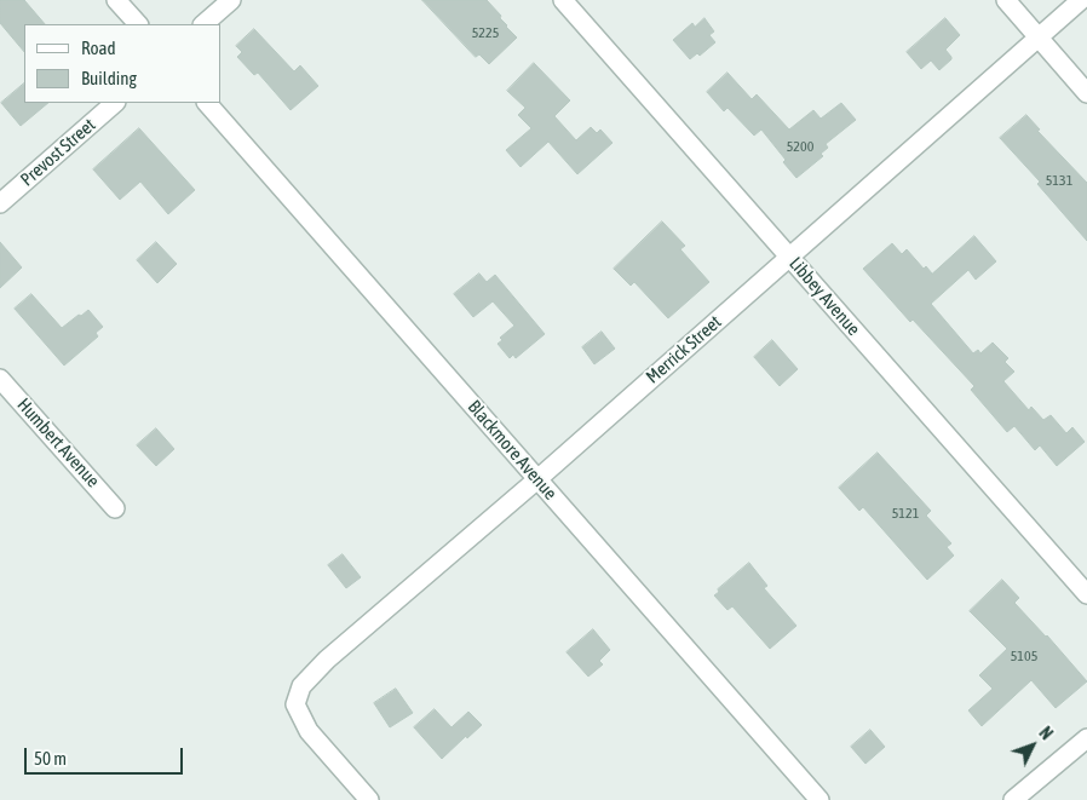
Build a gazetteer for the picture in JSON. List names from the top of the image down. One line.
{"streets":{"street":["Prevost Street","Libbey Avenue","Merrick Street","Humbert Avenue","Blackmore Avenue"]},"crossings":[["Libbey Avenue","Merrick Street"],["Merrick Street","Blackmore Avenue"]],"house_numbers":["5225","5200","5131","5121","5105"],"legend":["Road","Building"],"scale_bar":"50 m","north":"top right"}
